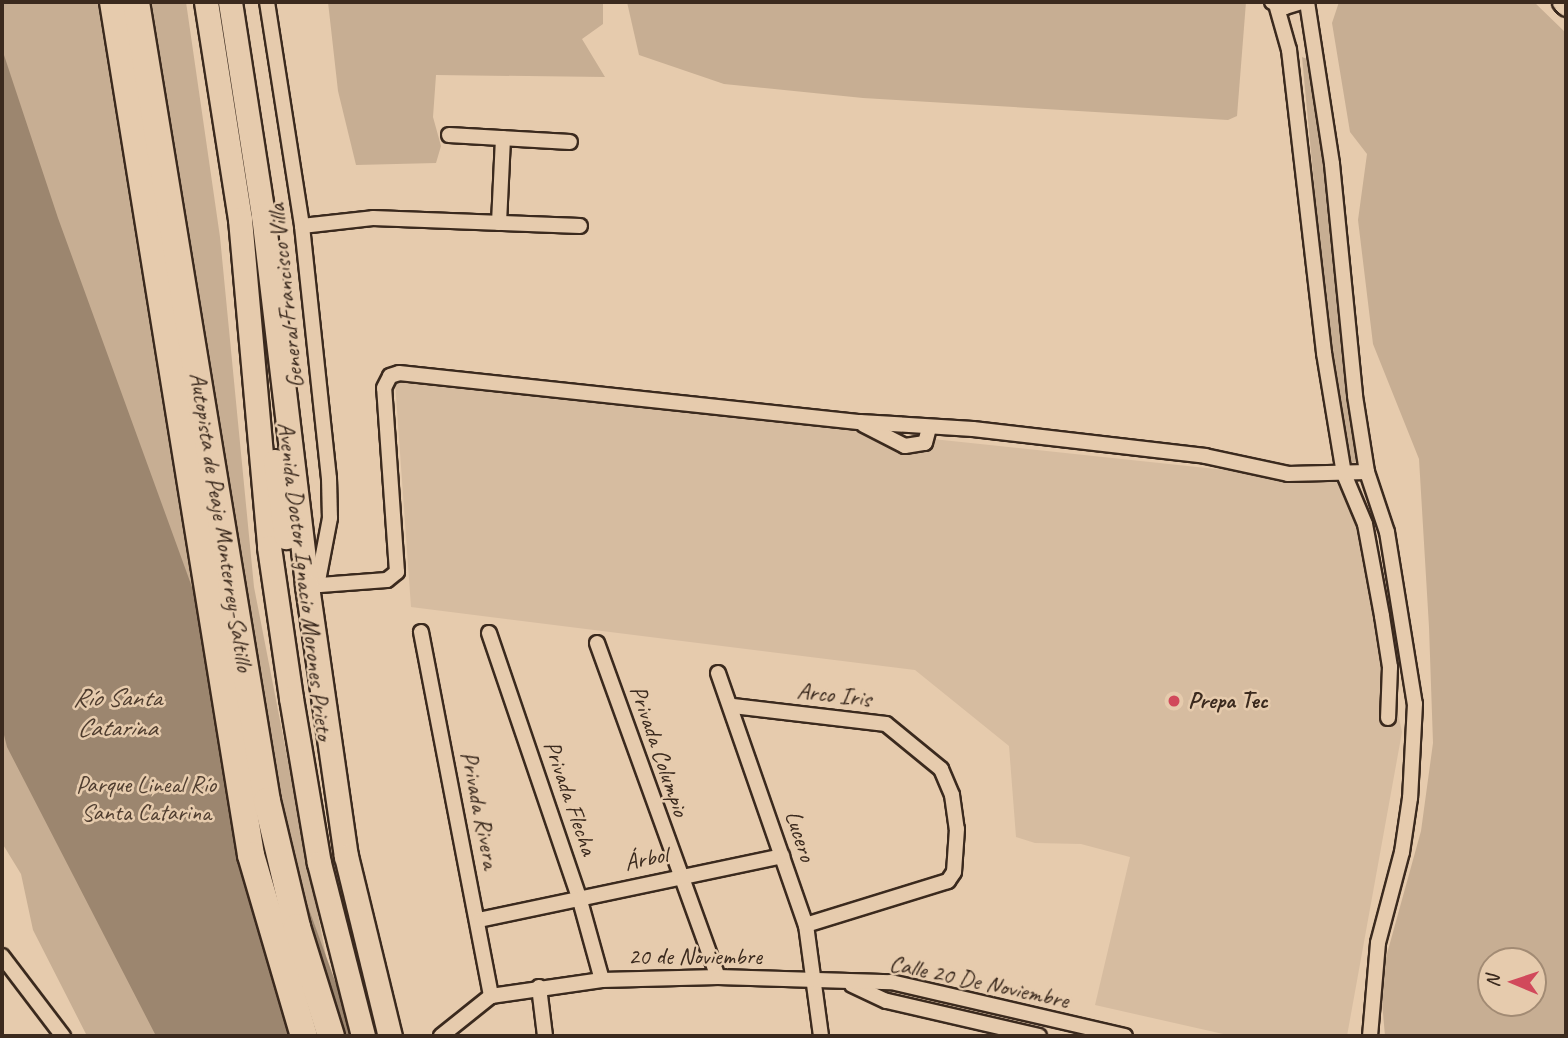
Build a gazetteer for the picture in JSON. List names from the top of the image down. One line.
{"streets":{"highway":["Autopista de Peaje Monterrey-Saltillo"],"main road":["Avenida Doctor Ignacio Morones Prieto"],"street":["General Francisco Villa","Arco Iris","Privada Columpio","Privada Flecha","Privada Rivera","Lucero","Árbol","20 de Noviembre","Calle 20 De Noviembre"]},"crossings":[["General Francisco Villa","Avenida Doctor Ignacio Morones Prieto"],["Arco Iris","Lucero"],["Privada Columpio","Árbol"],["Privada Columpio","20 de Noviembre"],["Privada Flecha","Árbol"],["Privada Flecha","20 de Noviembre"],["Privada Rivera","Árbol"],["Privada Rivera","20 de Noviembre"],["Lucero","Árbol"],["Lucero","20 de Noviembre"],["20 de Noviembre","Calle 20 De Noviembre"]],"water":["Río Santa Catarina"],"parks":["Parque Lineal Río Santa Catarina"],"places":["Prepa Tec"],"north":"left"}
